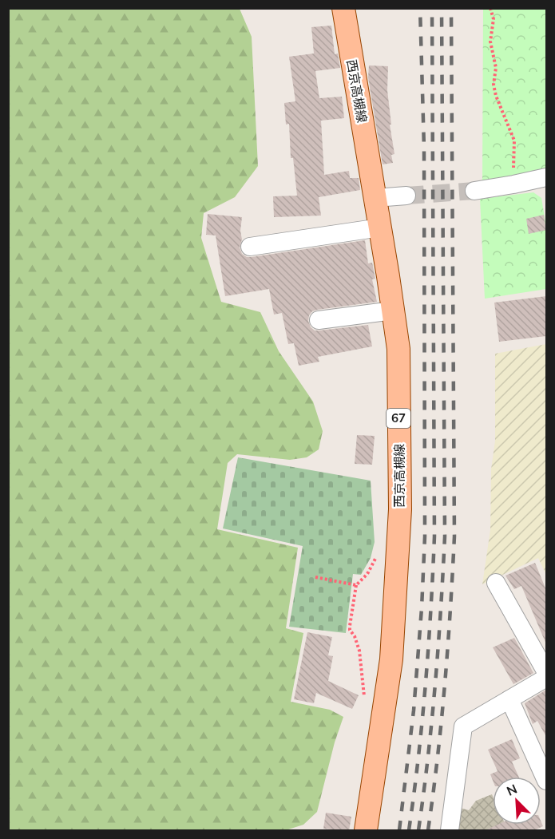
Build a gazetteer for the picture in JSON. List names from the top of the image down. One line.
{"streets":{"main road":["西京高槻線","67"]},"north":"top left"}
